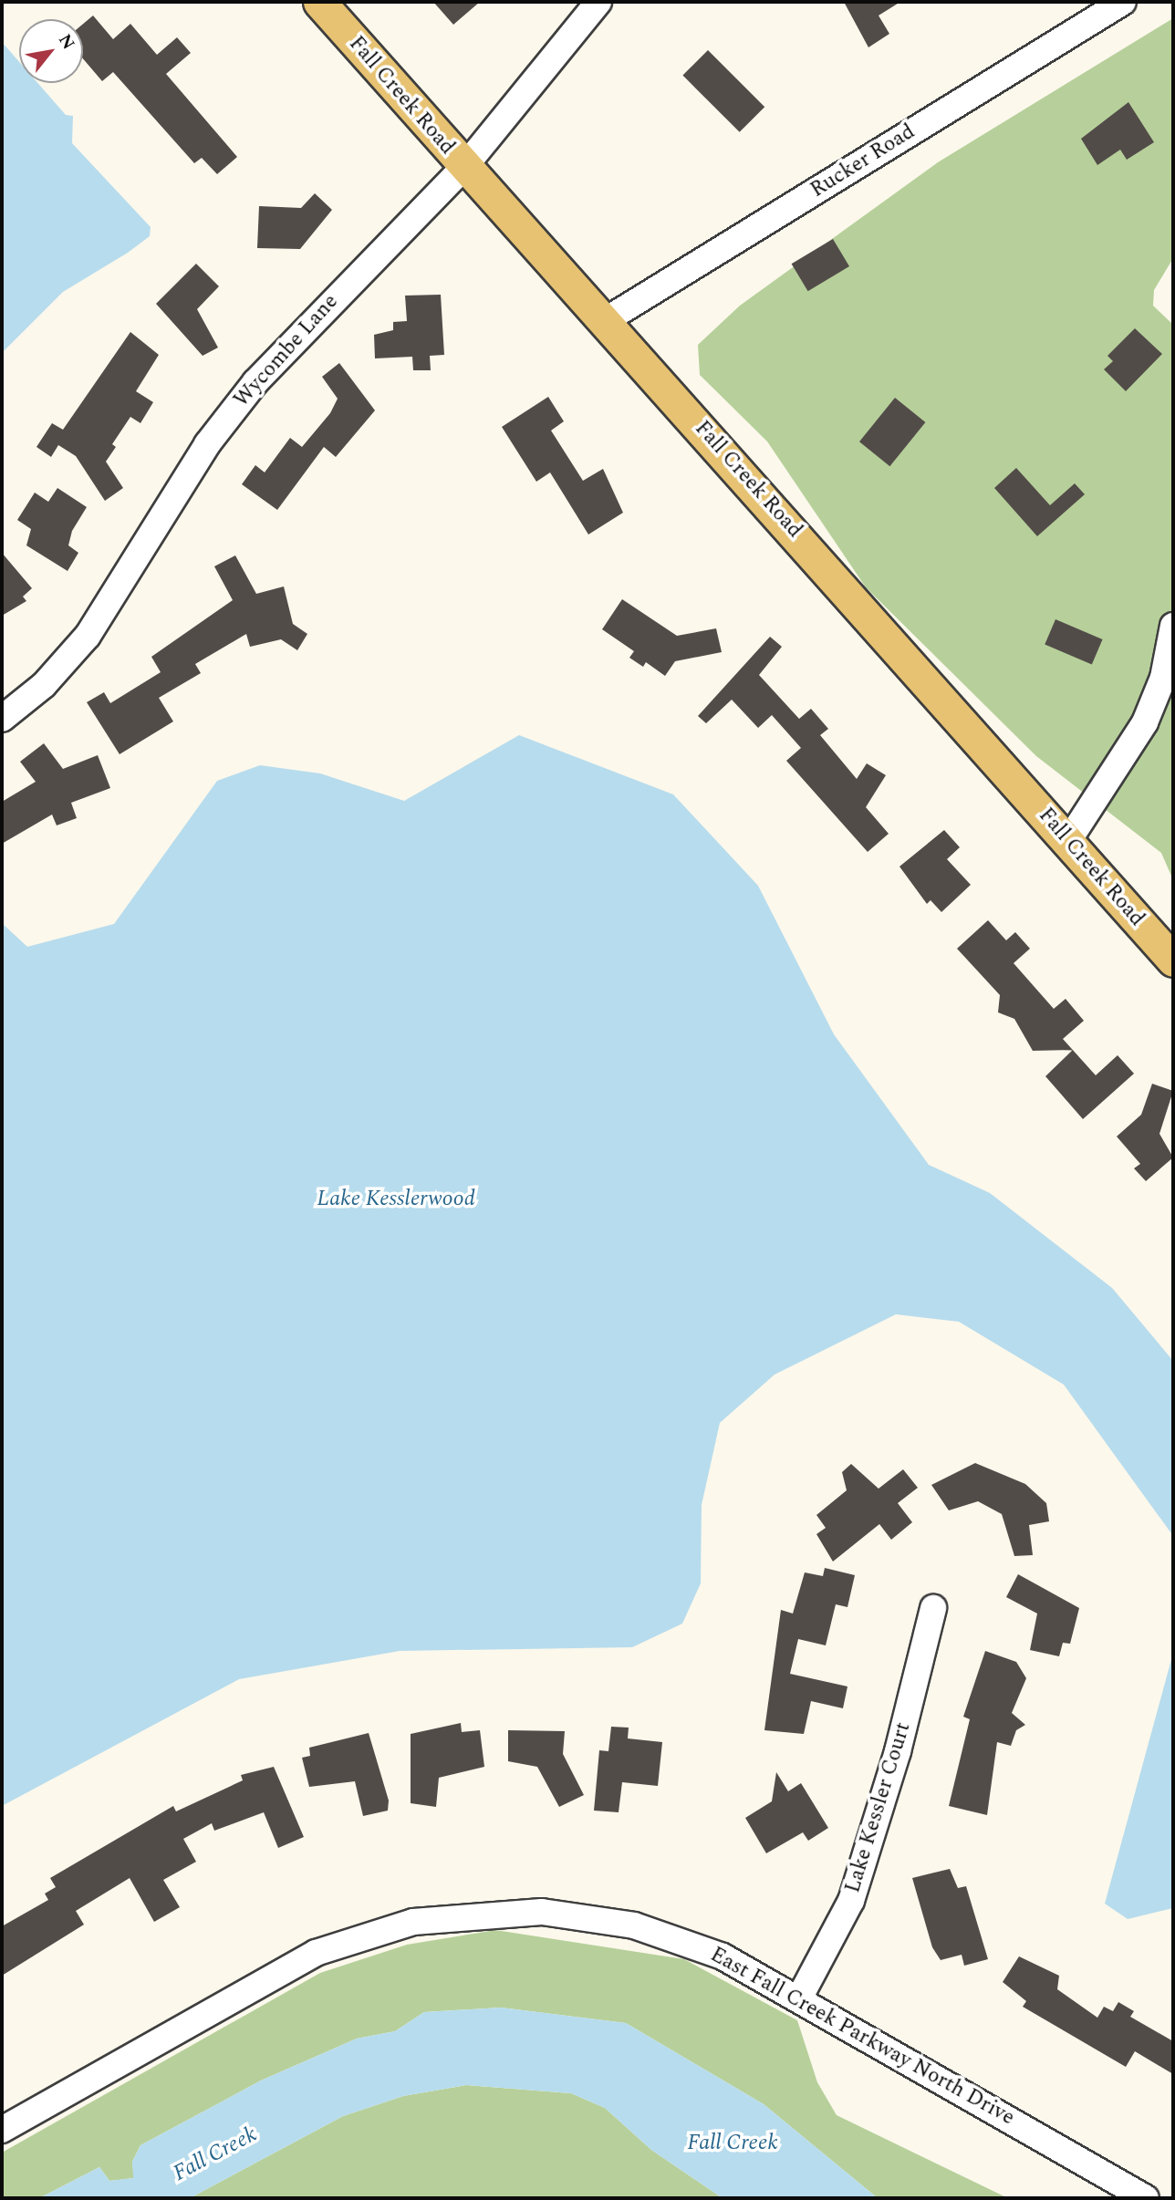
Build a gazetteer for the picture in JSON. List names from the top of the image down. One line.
{"streets":{"main road":["Fall Creek Road"],"street":["Rucker Road","Wycombe Lane","Lake Kessler Court","East Fall Creek Parkway North Drive"]},"crossings":[["Fall Creek Road","Rucker Road"],["Fall Creek Road","Wycombe Lane"],["Lake Kessler Court","East Fall Creek Parkway North Drive"]],"water":["Lake Kesslerwood","Fall Creek"],"north":"top right"}
